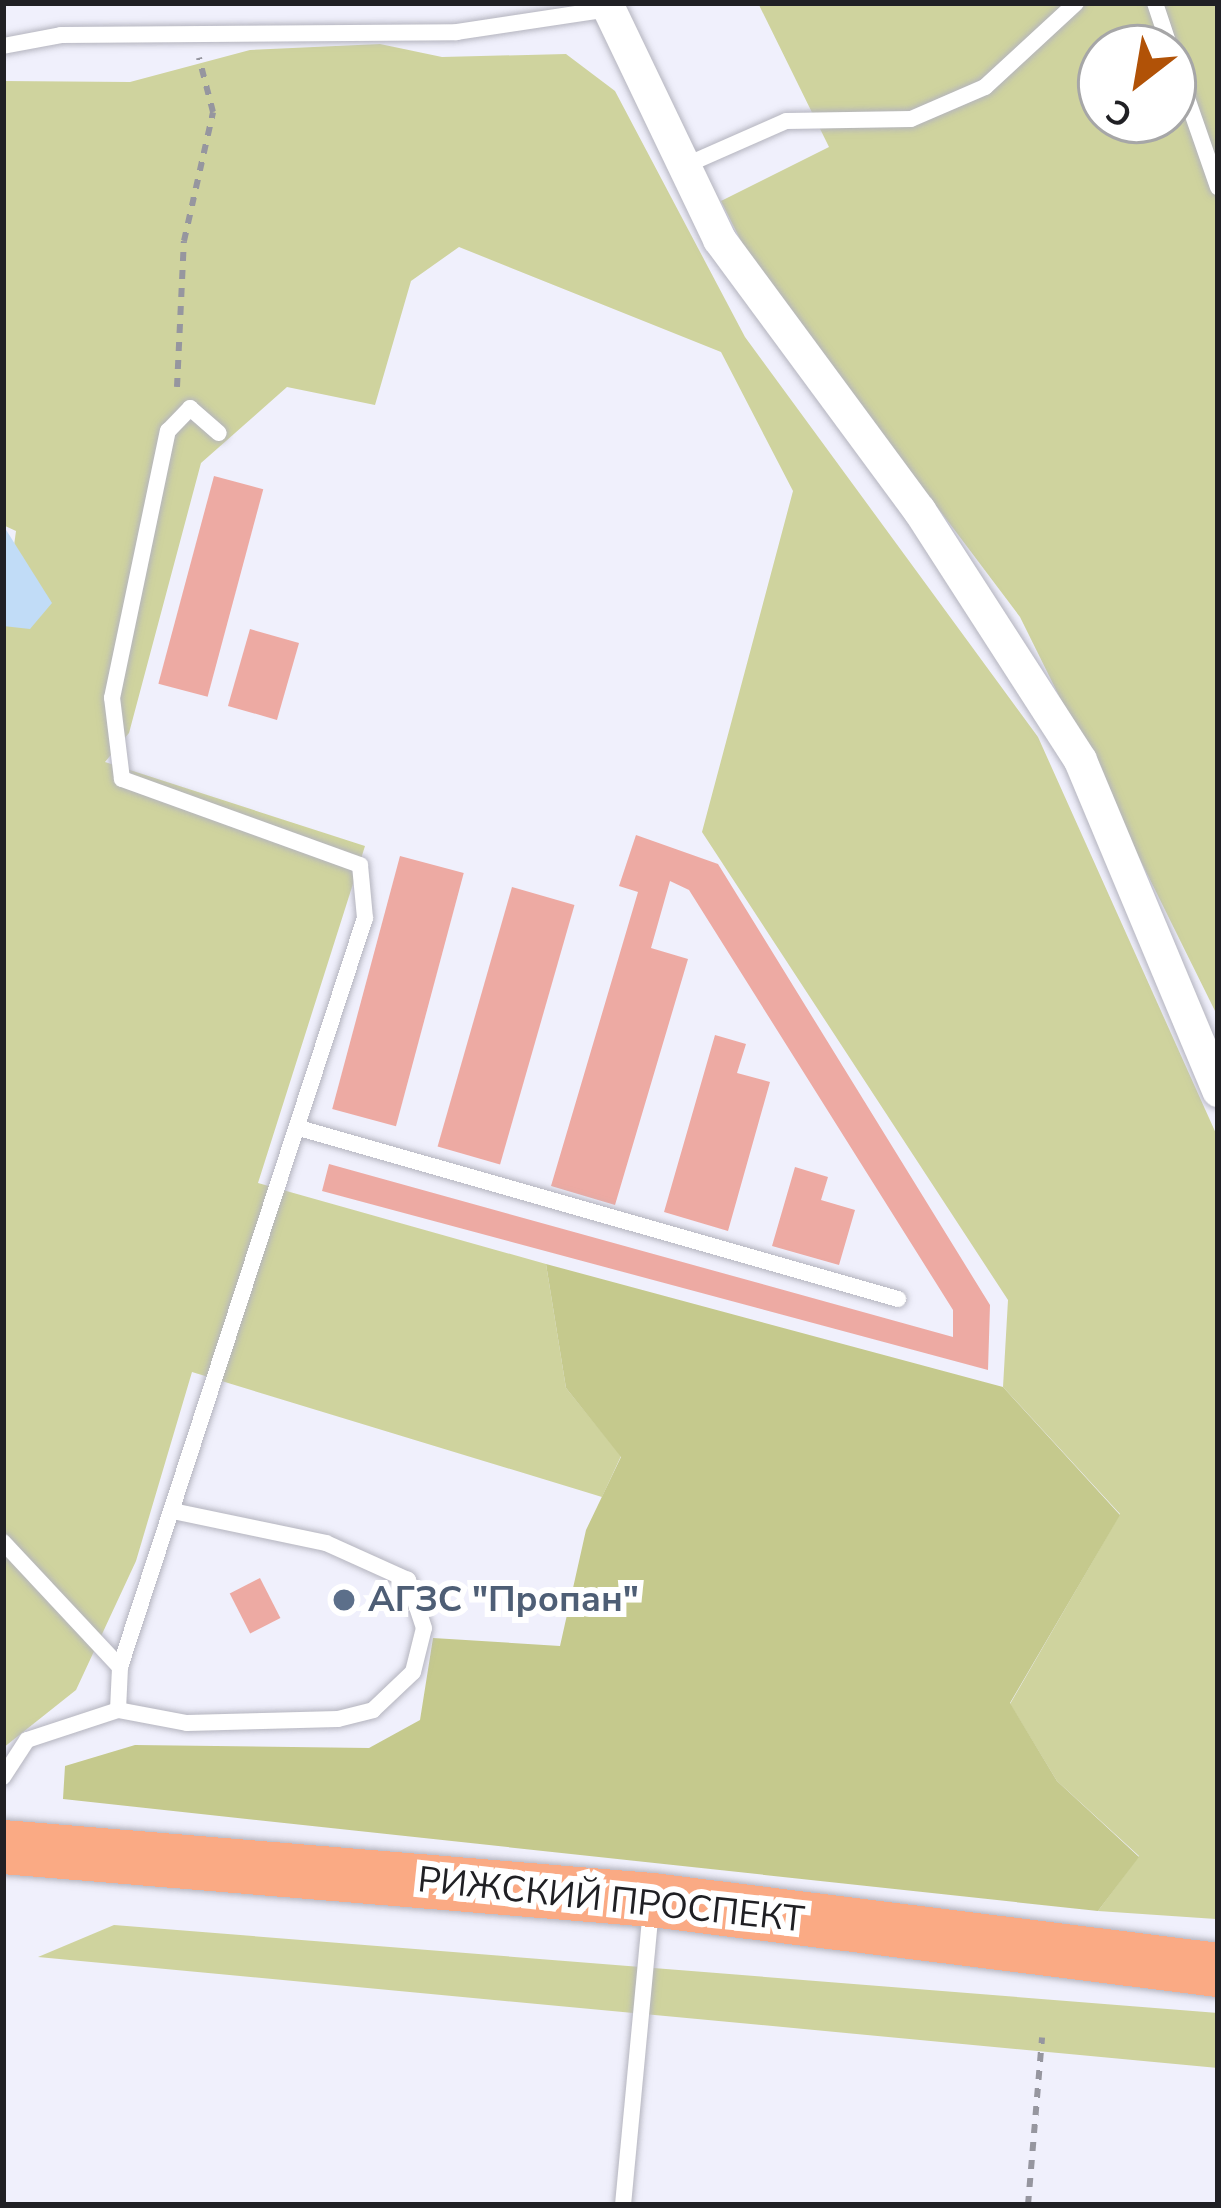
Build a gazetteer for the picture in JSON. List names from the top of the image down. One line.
{"streets":{"highway":["РИЖСКИЙ ПРОСПЕКТ"]},"places":["АГЗС \"Пропан\""],"north":"bottom left"}
